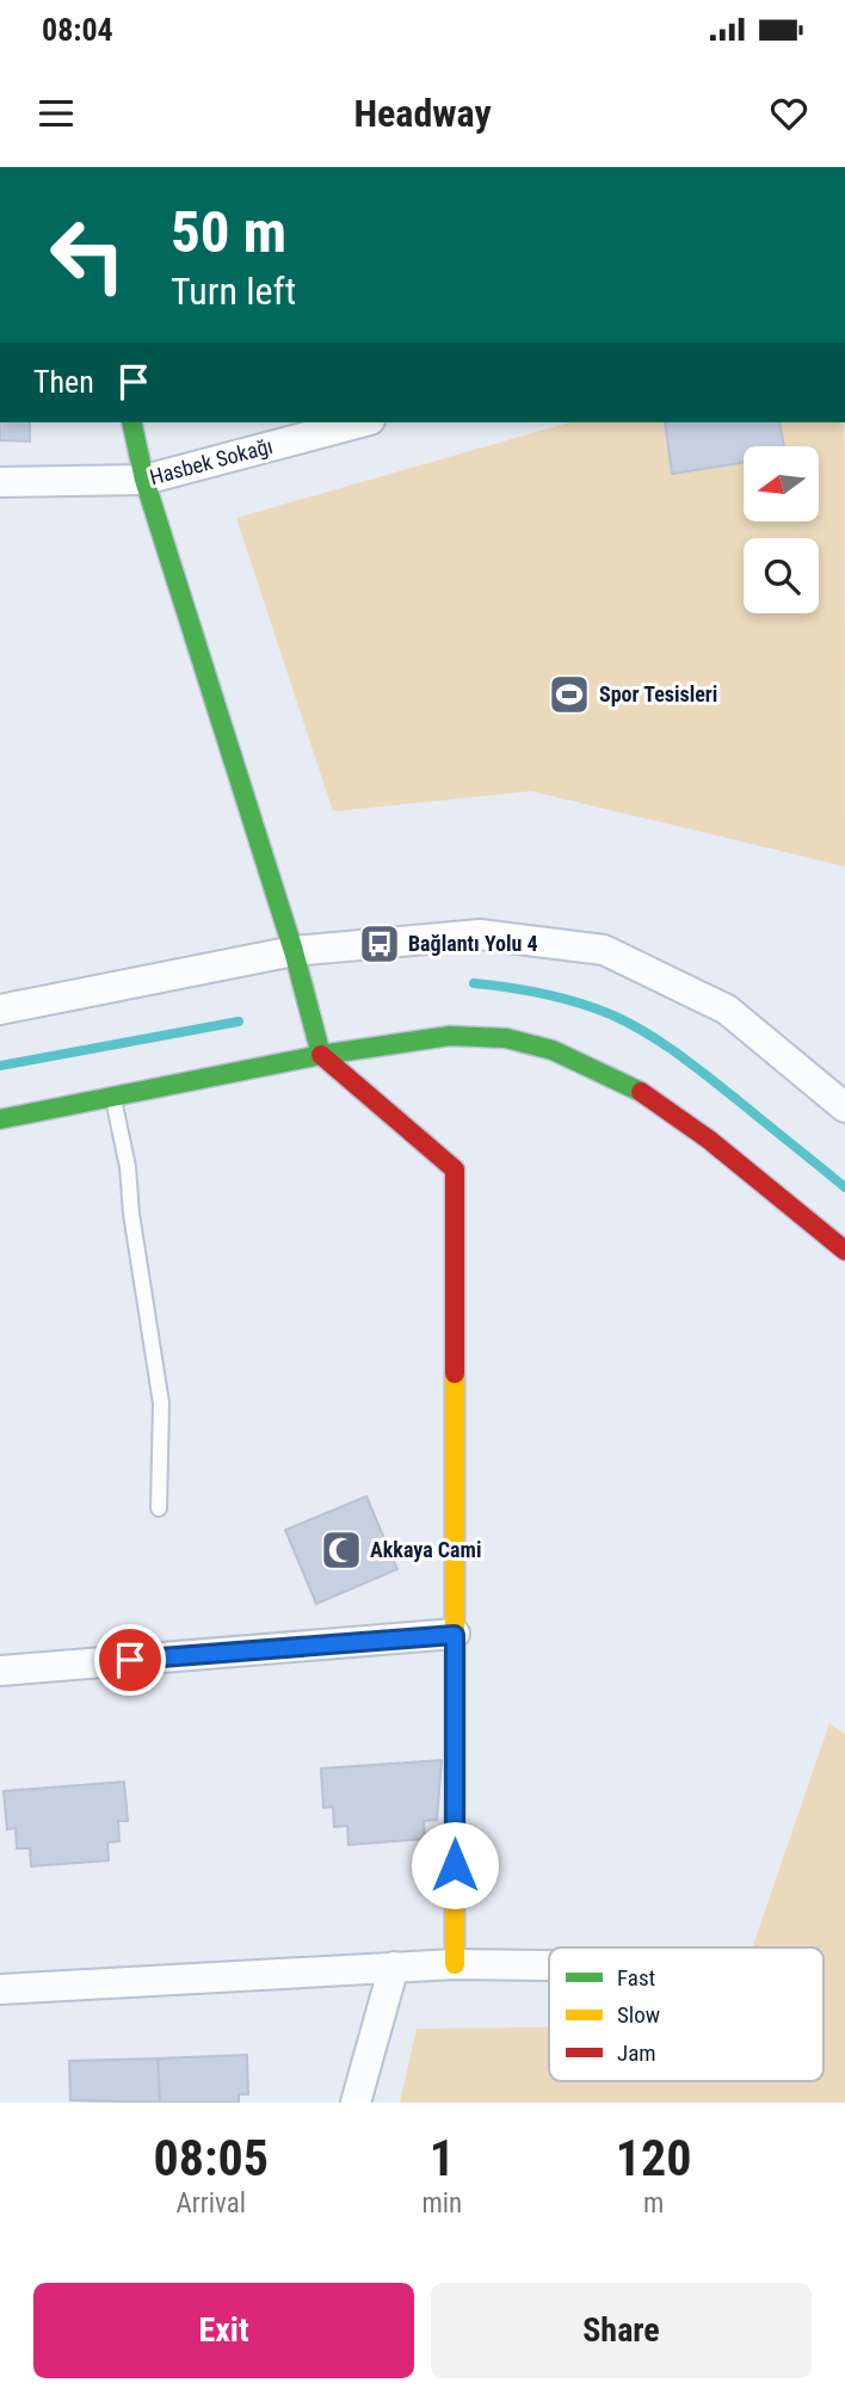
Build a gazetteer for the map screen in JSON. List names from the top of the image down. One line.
{"streets":{"street":["Hasbek Sokağı"]},"places":{"sports":["Spor Tesisleri"],"bus stop":["Bağlantı Yolu 4"],"mosque":["Akkaya Cami"]},"legend":["Fast","Slow","Jam"],"north":"left","page":{"status":"08:04","header":"Headway","turn":["50 m","Turn left"],"then":"Then","eta":["08:05","Arrival","1","min","120","m"],"buttons":["Exit","Share"]}}
